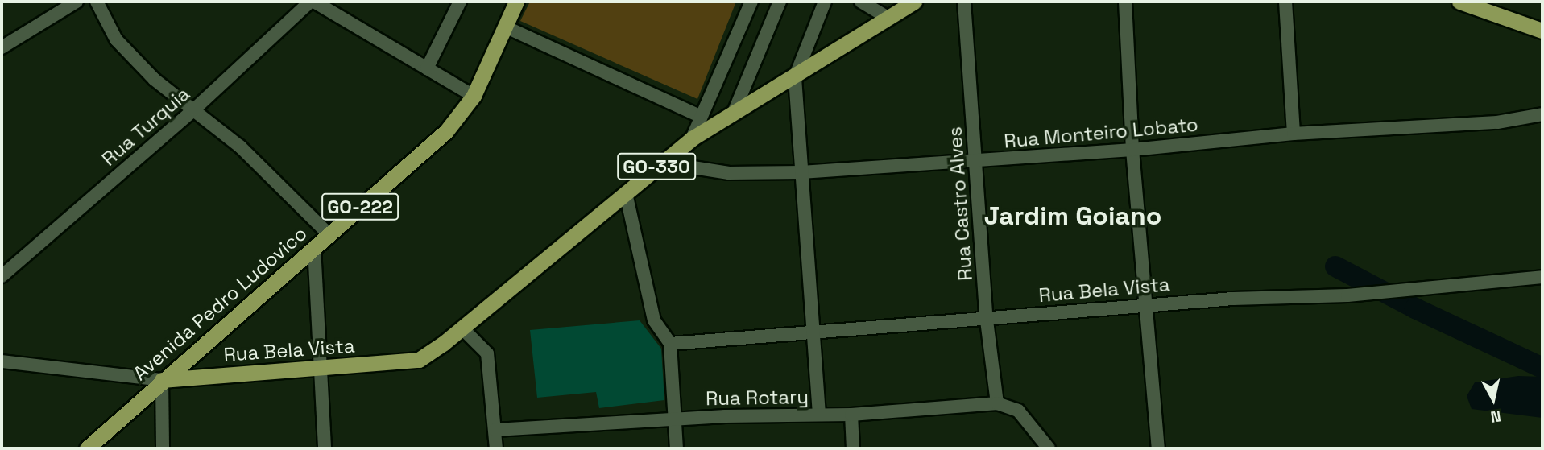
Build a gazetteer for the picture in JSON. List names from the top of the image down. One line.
{"streets":{"main road":["GO-330","GO-222","Rua Bela Vista","Avenida Pedro Ludovico"],"street":["Rua Turquia","Rua Monteiro Lobato","Rua Castro Alves","Rua Rotary"]},"crossings":[["Rua Monteiro Lobato","GO-330"],["Rua Monteiro Lobato","Rua Castro Alves"],["GO-330","Rua Bela Vista"],["GO-330","Avenida Pedro Ludovico"],["Rua Castro Alves","Rua Bela Vista"],["Rua Castro Alves","Rua Rotary"],["Rua Bela Vista","Avenida Pedro Ludovico"]],"districts":["Jardim Goiano"],"north":"bottom"}
